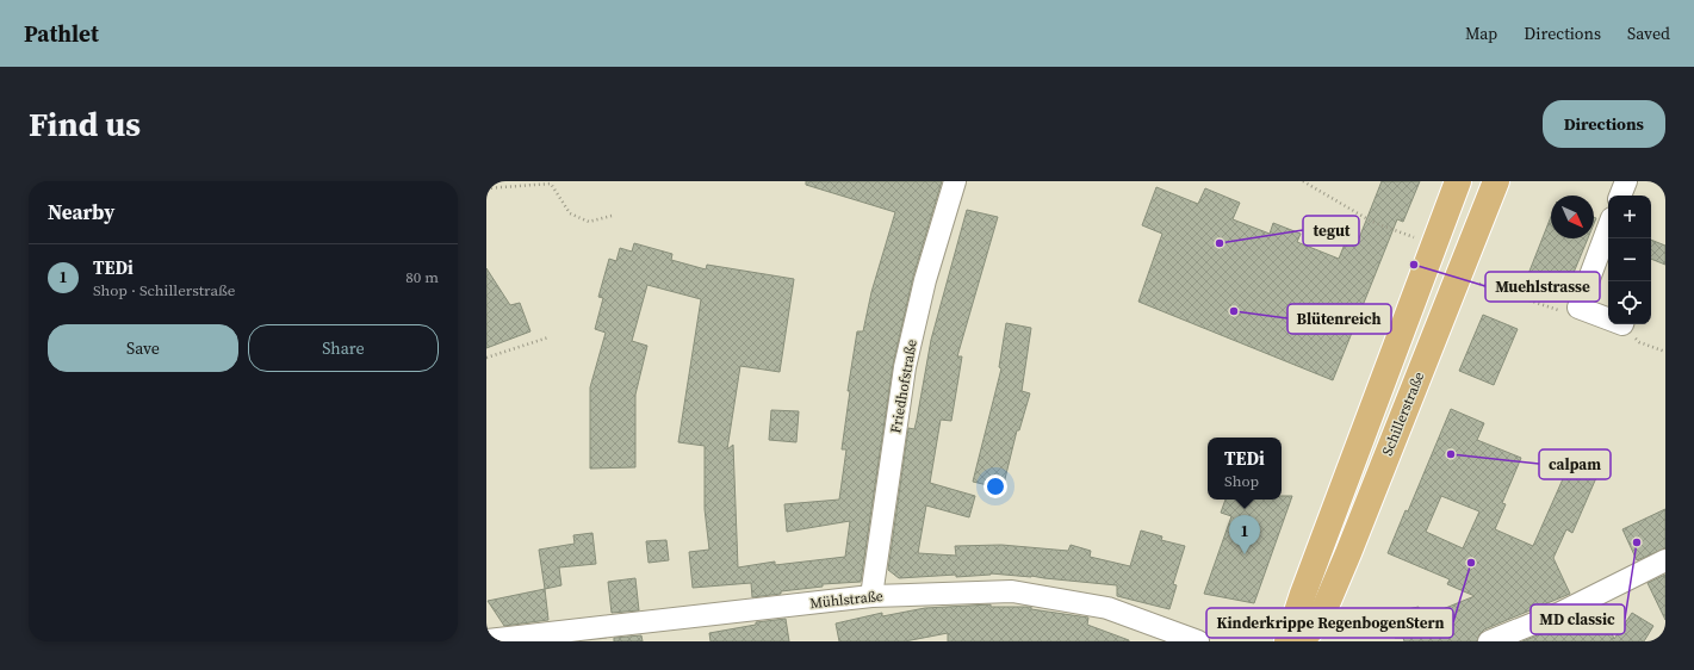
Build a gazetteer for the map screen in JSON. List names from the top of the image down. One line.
{"streets":{"main road":["Schillerstraße"],"street":["Friedhofstraße","Mühlstraße"]},"crossings":[["Friedhofstraße","Mühlstraße"]],"places":["tegut","Muehlstrasse","Blütenreich","calpam","MD classic","Kinderkrippe RegenbogenStern"],"north":"bottom right","page":{"header":"Pathlet","nav":["Map","Directions","Saved"],"buttons":["Directions",["Save","Share"]],"title":"Find us","heading":"Nearby","map_buttons":["+","−"],"list":[{"mark":"1","name":"TEDi","note":"Shop · Schillerstraße","value":"80 m"}],"popup":["TEDi","Shop"],"pins":"1"}}
